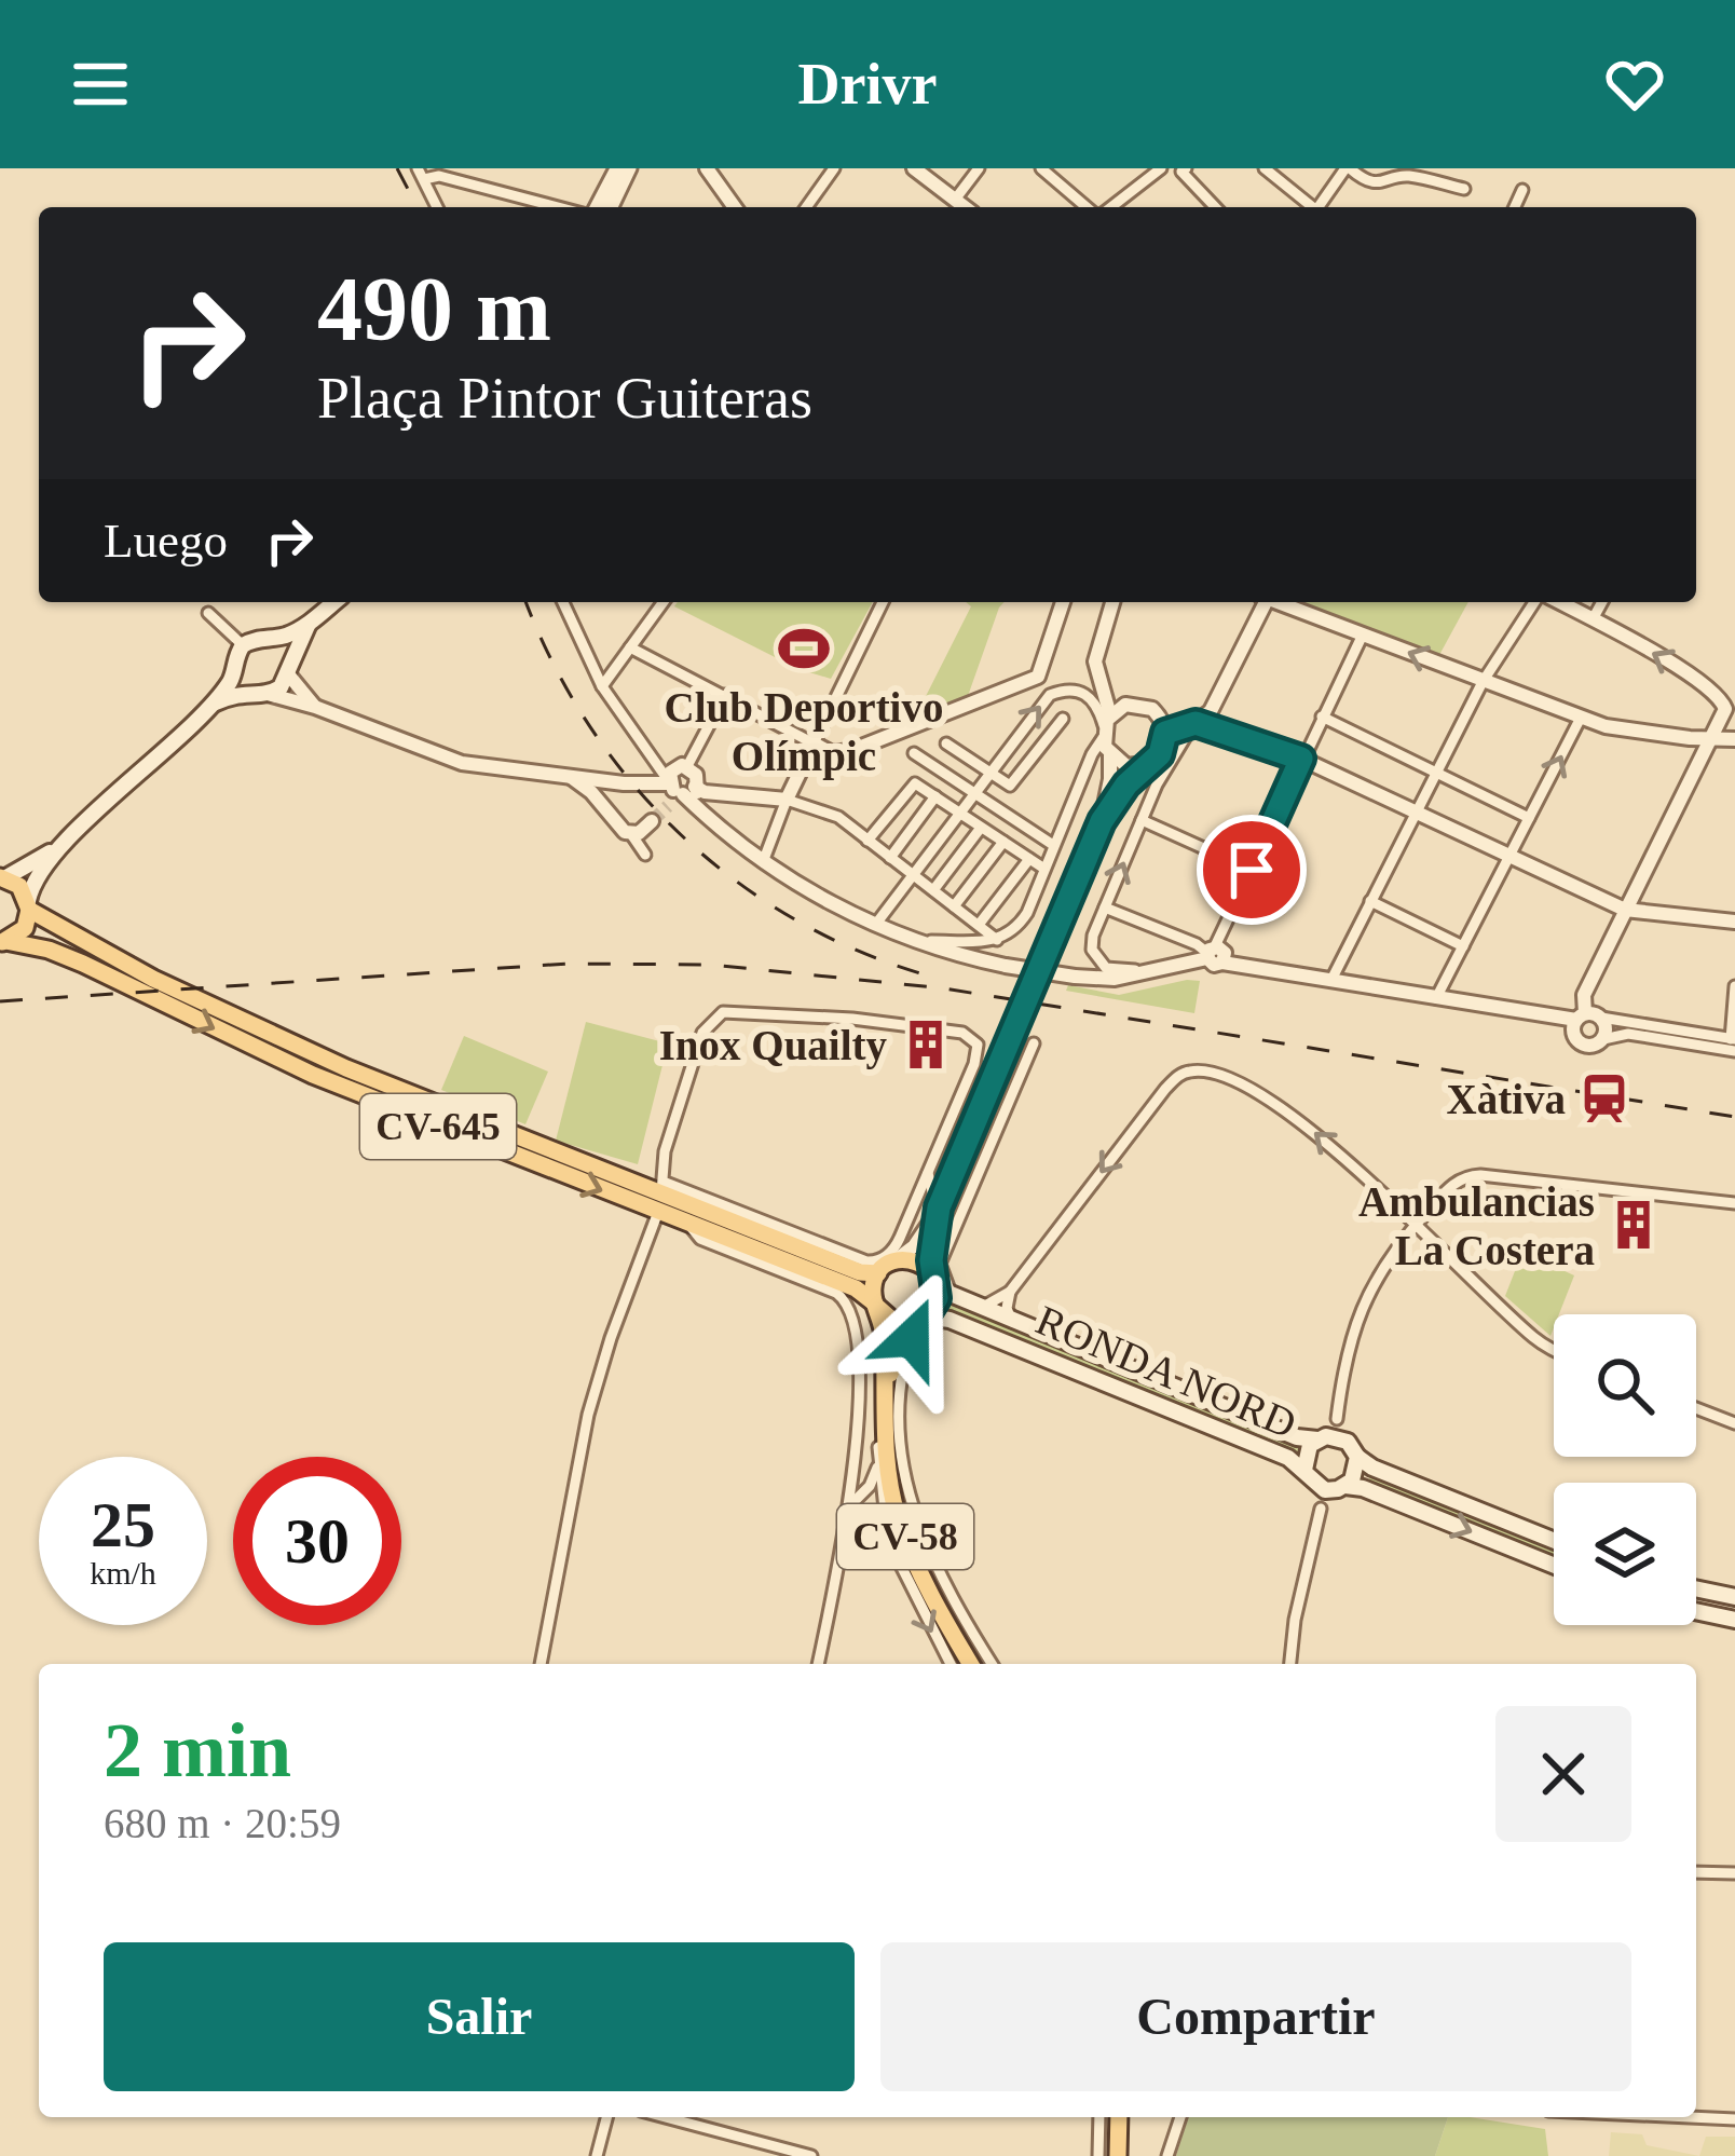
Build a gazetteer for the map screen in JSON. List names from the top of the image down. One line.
{"streets":{"main road":["CV-645","RONDA NORD","CV-58"]},"crossings":[["CV-645","RONDA NORD"],["CV-645","CV-58"],["RONDA NORD","CV-58"]],"places":{"sports":["Club Deportivo Olímpic"],"building":["Inox Quailty","Ambulancias La Costera"],"station":["Xàtiva"]},"page":{"header":"Drivr","turn":["490 m","Plaça Pintor Guiteras"],"then":"Luego","speed":"25 km/h","limit":"30","heading":["2 min","680 m · 20:59"],"buttons":["Salir","Compartir"]}}
